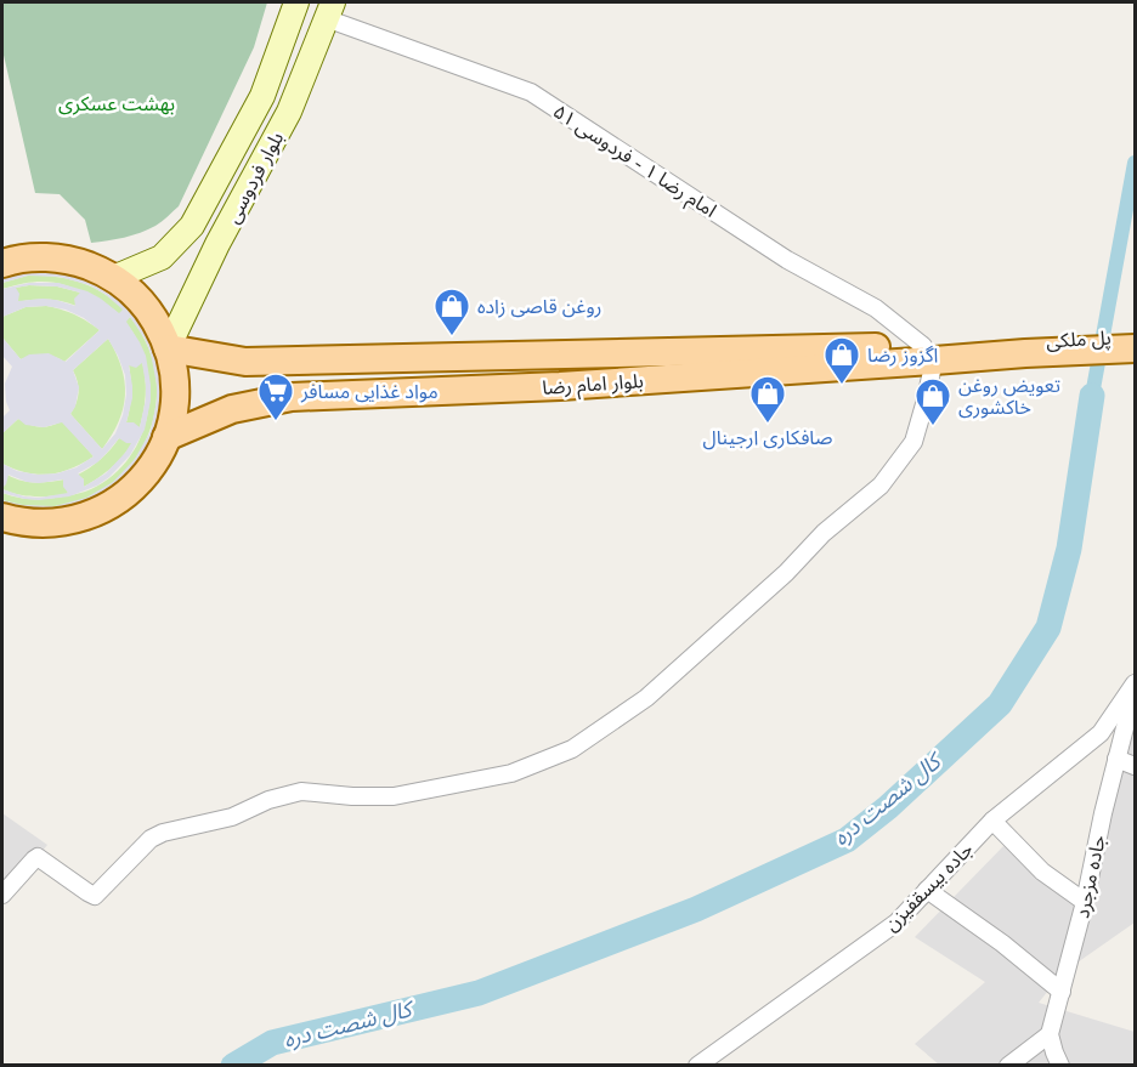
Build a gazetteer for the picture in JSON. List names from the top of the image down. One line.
{"streets":{"main road":["بلوار فردوسی","پل ملکی","بلوار امام رضا"],"street":["امام رضا ۱ - فردوسی ۵۱","جاده مزجرد","جاده بیسقفیزن"]},"crossings":[["امام رضا ۱ - فردوسی ۵۱","بلوار فردوسی"],["امام رضا ۱ - فردوسی ۵۱","بلوار امام رضا"],["بلوار فردوسی","بلوار امام رضا"],["پل ملکی","بلوار امام رضا"],["جاده مزجرد","جاده بیسقفیزن"]],"water":["کال شصت دره"],"parks":["بهشت عسکری"],"places":{"shop":["روغن قاصی زاده","اگزوز رضا","صافکاری ارجینال","تعویض روغن خاکشوری"],"supermarket":["مواد غذایی مسافر"]}}
